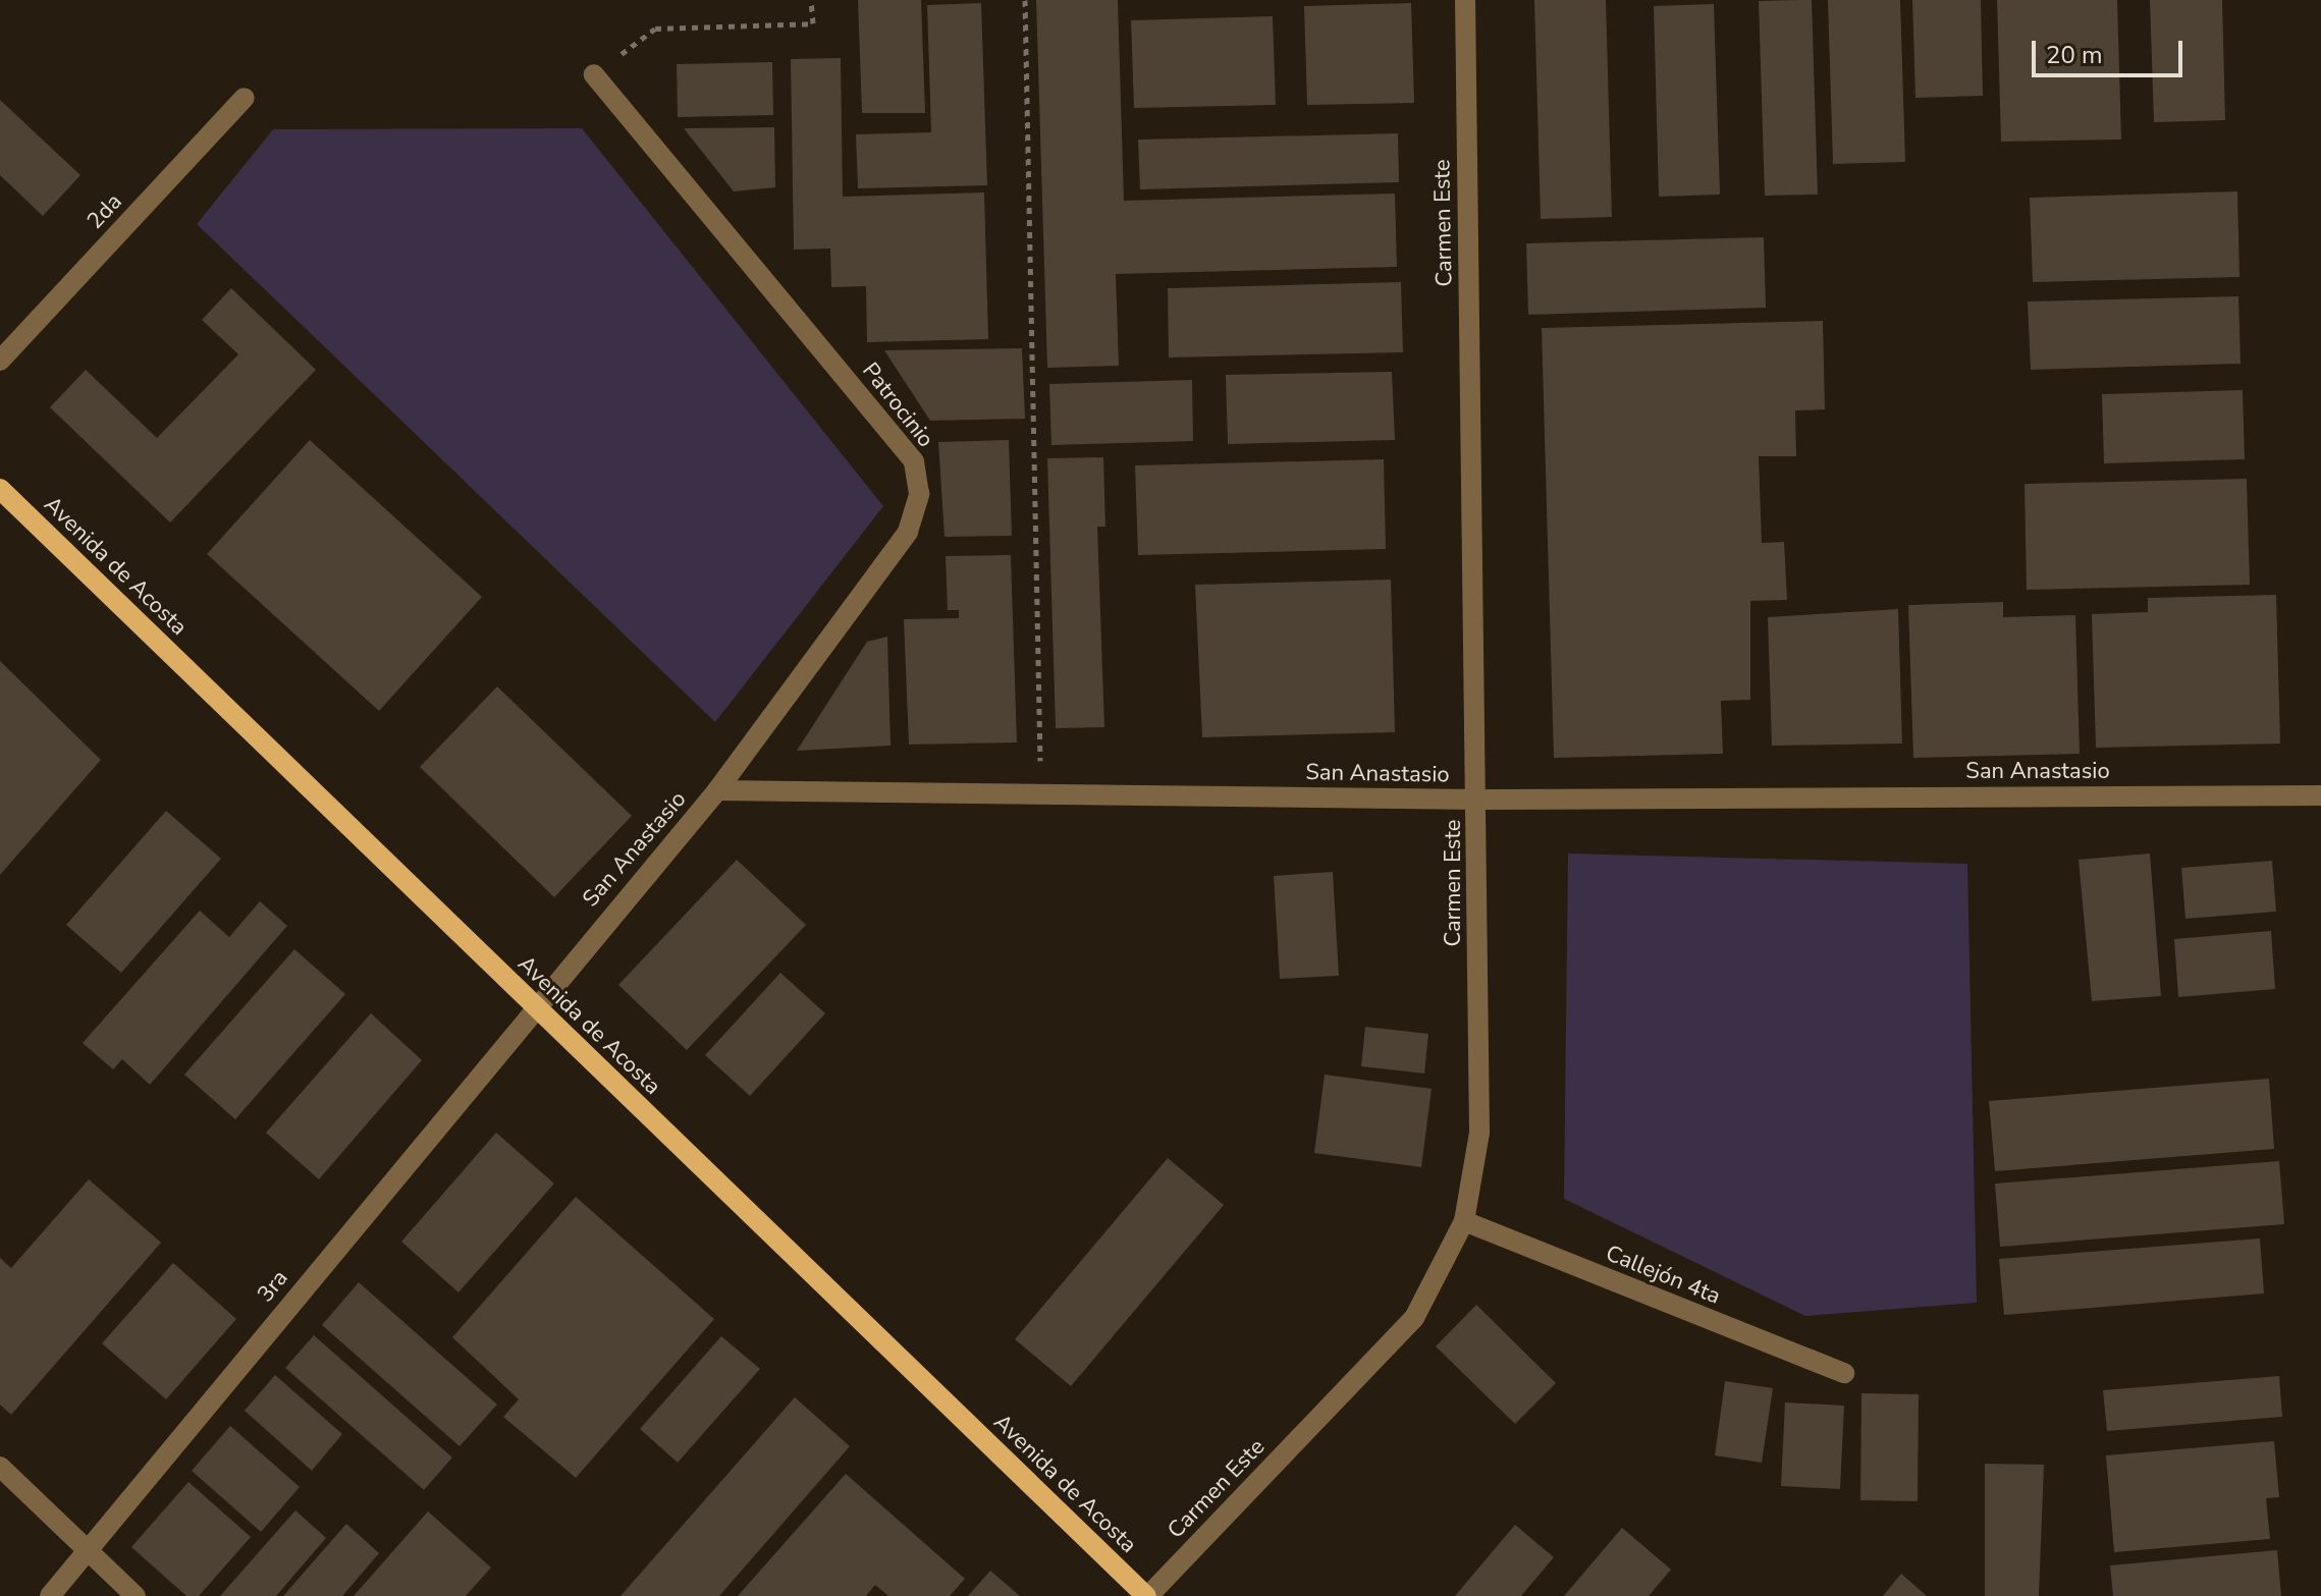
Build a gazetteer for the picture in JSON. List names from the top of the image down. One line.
{"streets":{"main road":["Avenida de Acosta"],"street":["2da","Carmen Este","Patrocinio","San Anastasio","Callejón 4ta","3ra"]},"crossings":[["Carmen Este","Avenida de Acosta"],["Carmen Este","San Anastasio"],["Carmen Este","Callejón 4ta"],["Patrocinio","San Anastasio"],["Avenida de Acosta","San Anastasio"],["Avenida de Acosta","3ra"],["San Anastasio","3ra"]],"scale_bar":"20 m"}
